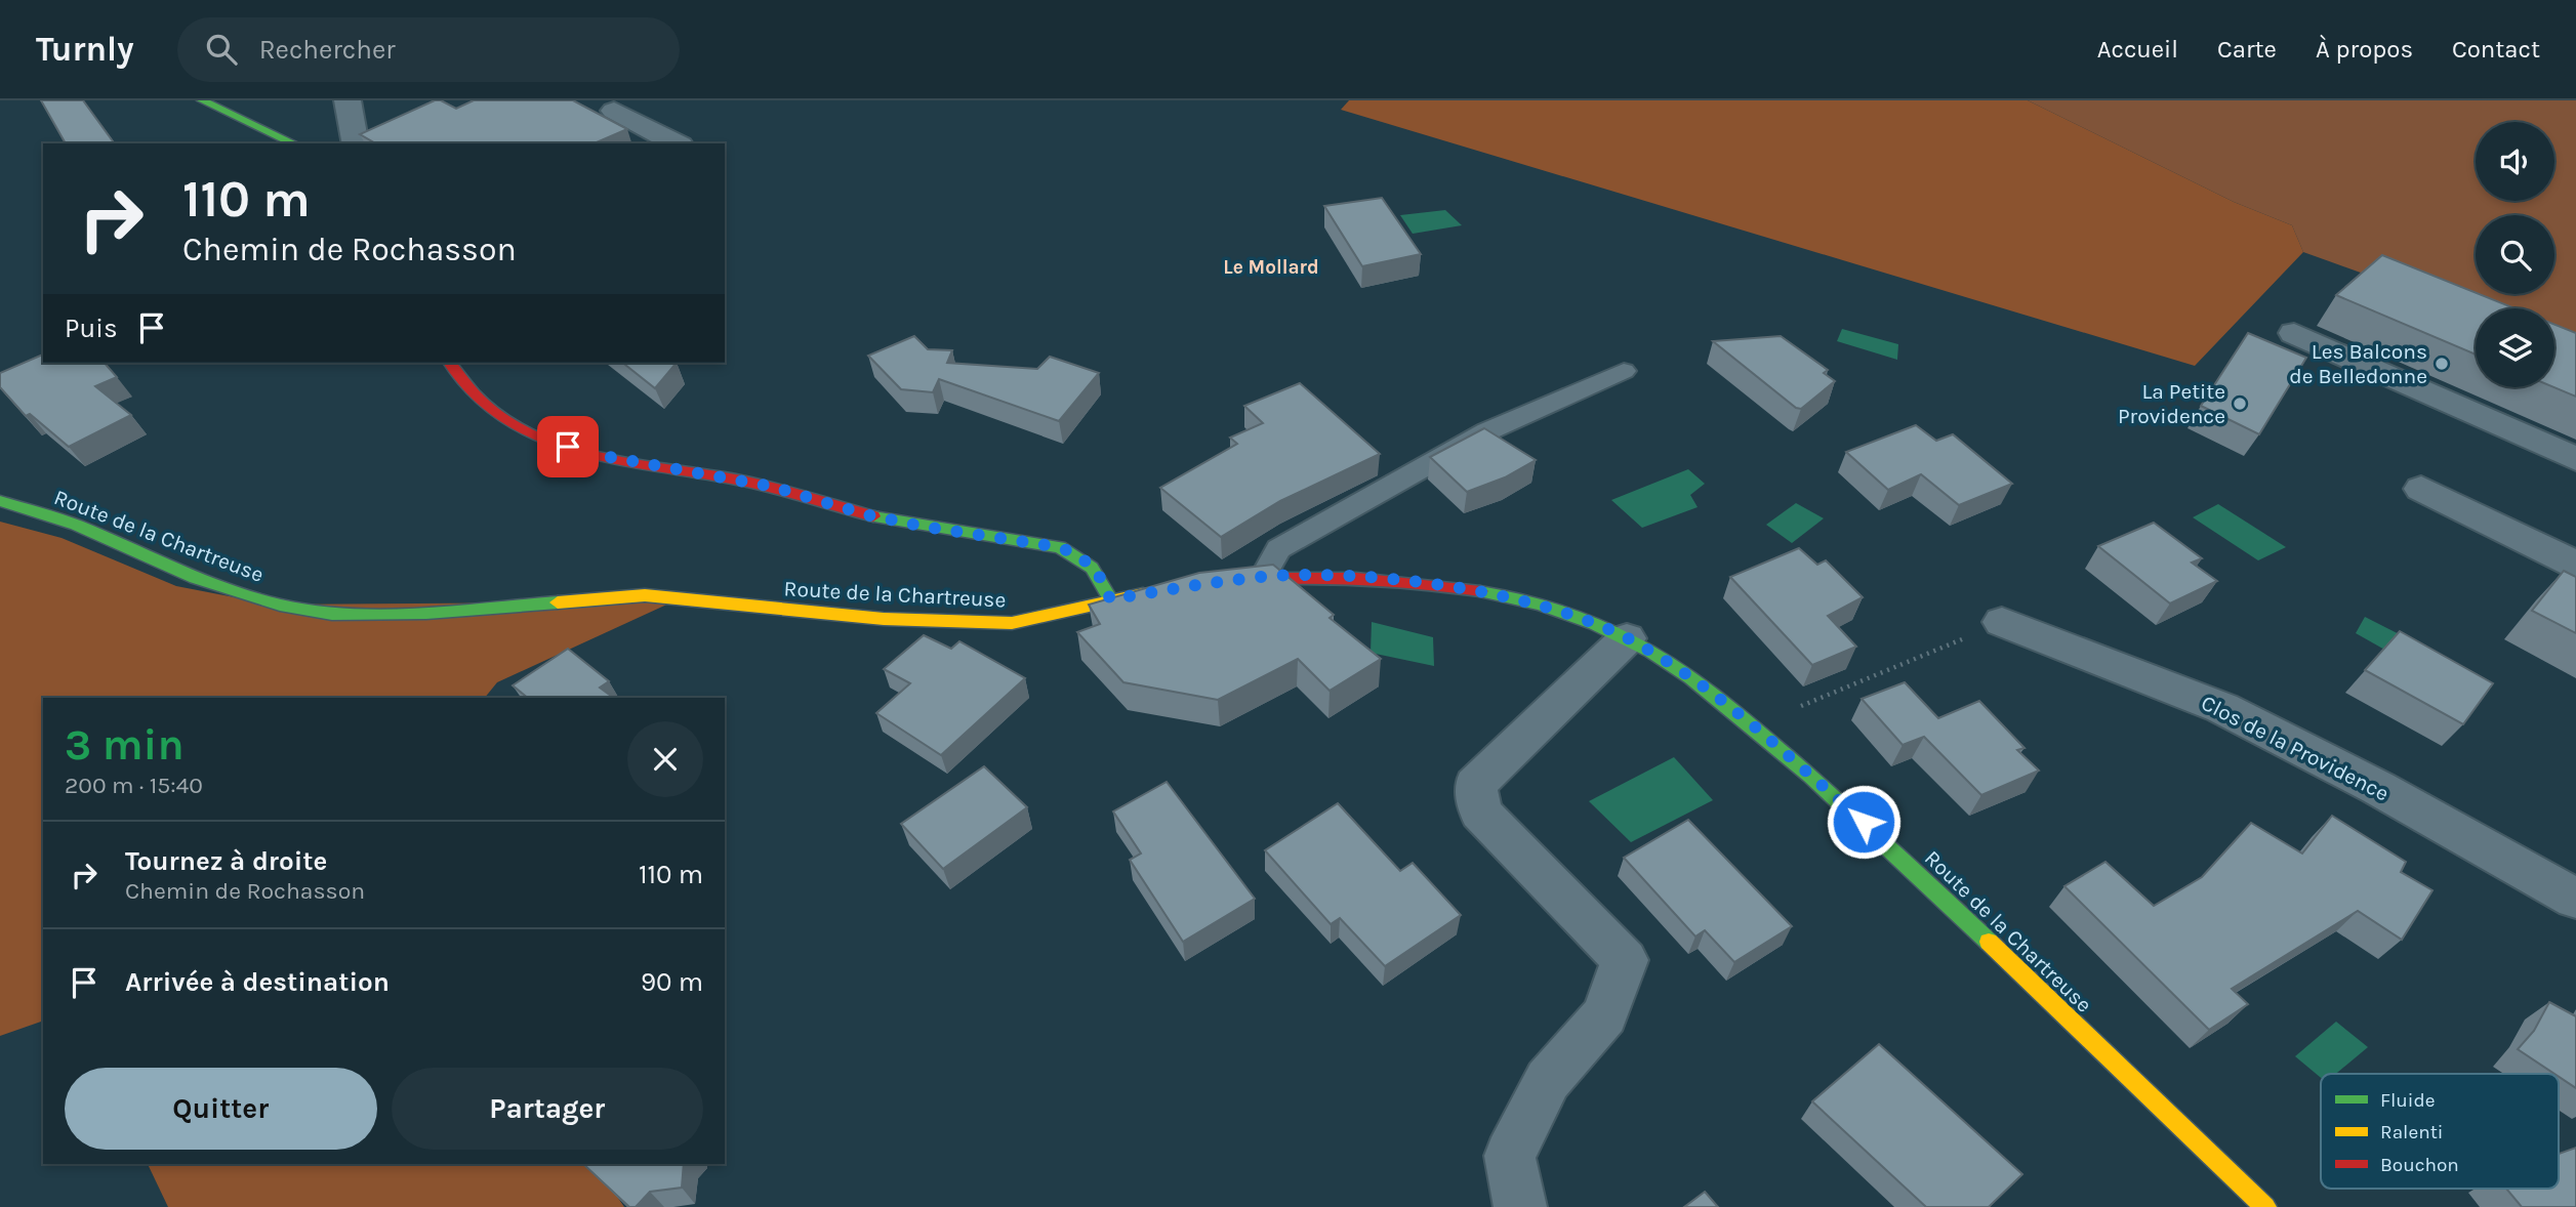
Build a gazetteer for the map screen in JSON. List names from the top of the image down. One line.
{"streets":{"main road":["Route de la Chartreuse"],"street":["Clos de la Providence"]},"districts":["Le Mollard"],"places":["Les Balcons de Belledonne","La Petite Providence"],"legend":["Fluide","Ralenti","Bouchon"],"page":{"header":"Turnly","search":"Rechercher","nav":["Accueil","Carte","À propos","Contact"],"turn":["110 m","Chemin de Rochasson"],"then":"Puis","heading":["3 min","200 m · 15:40"],"list":[{"name":"Tournez à droite","note":"Chemin de Rochasson","value":"110 m"},{"name":"Arrivée à destination","value":"90 m"}],"buttons":["Quitter","Partager"]}}
